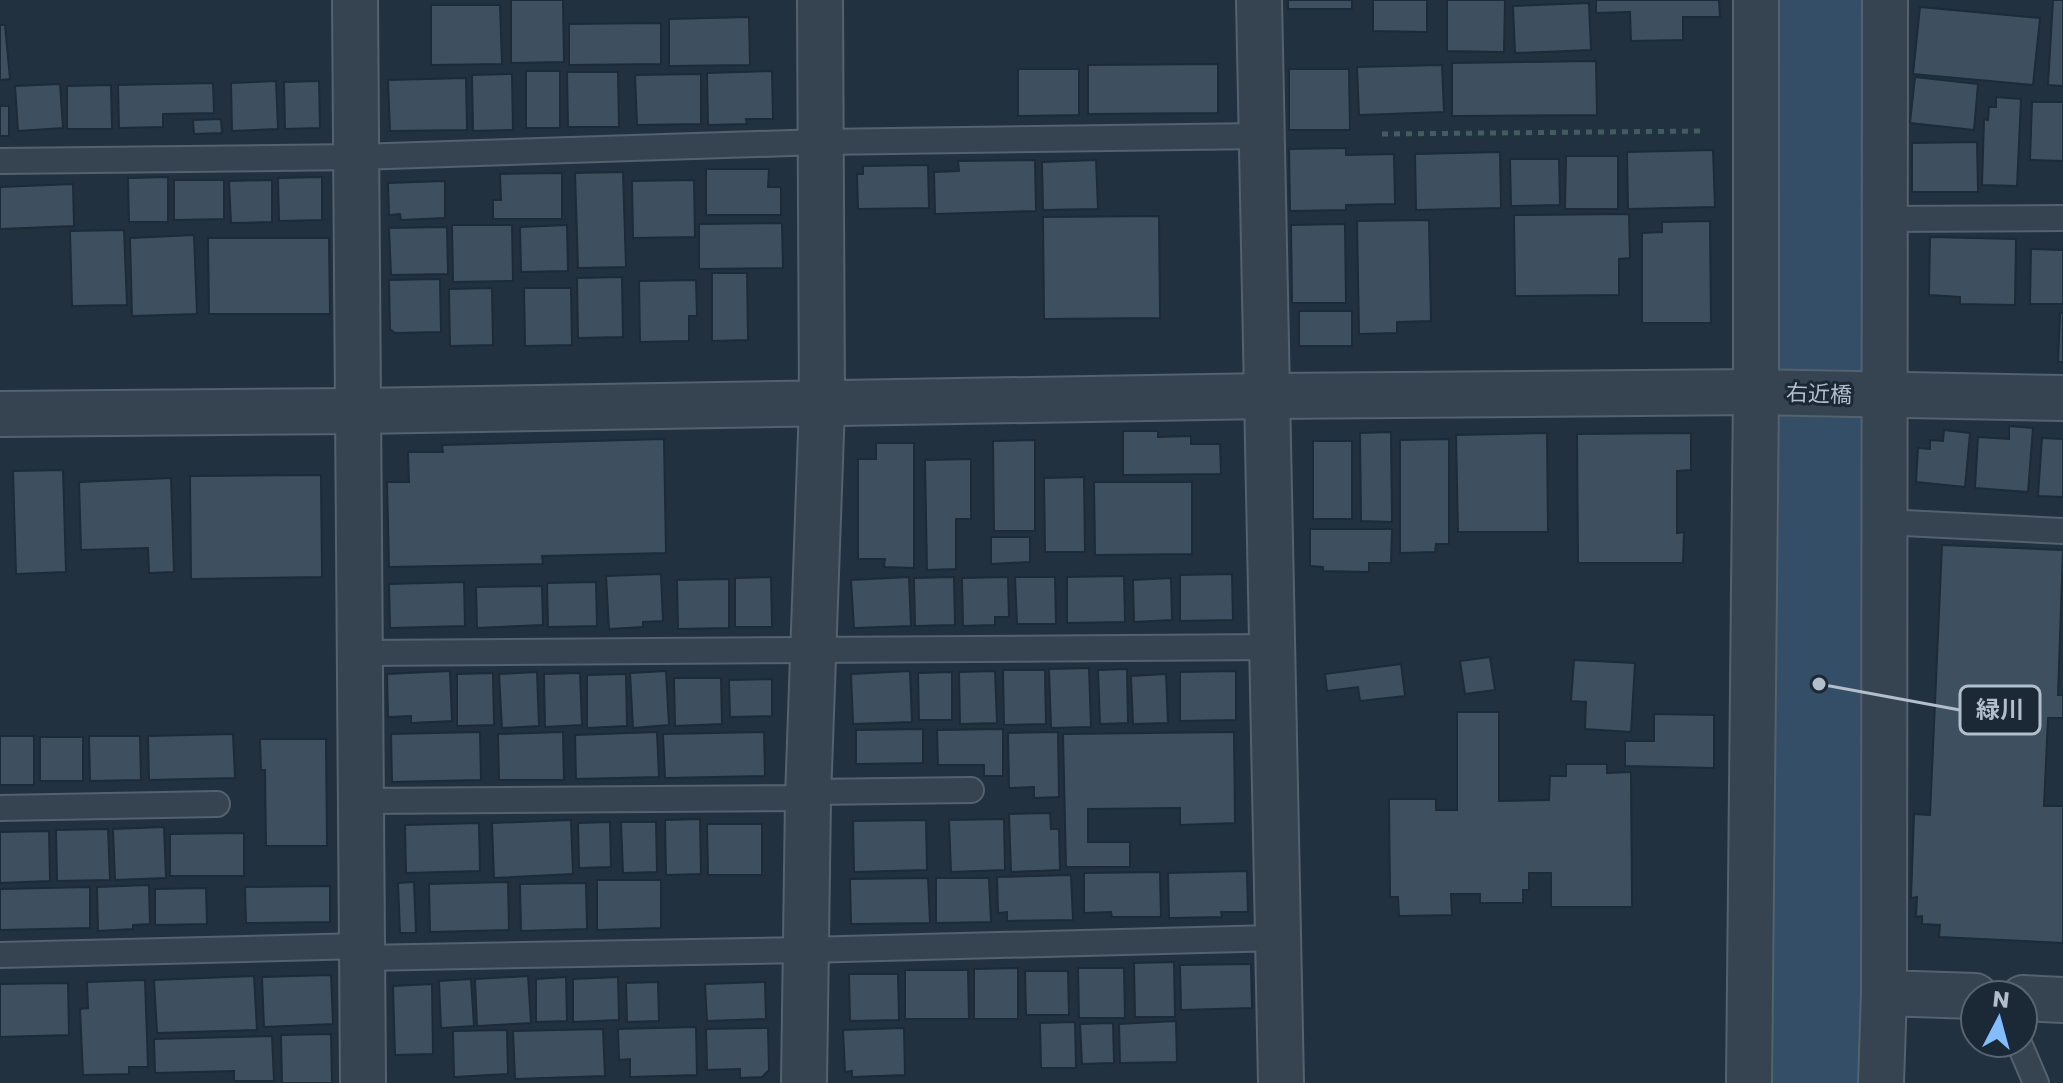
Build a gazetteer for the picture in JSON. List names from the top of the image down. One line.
{"streets":{"street":["右近橋"]},"places":["緑川"],"north":"top"}
